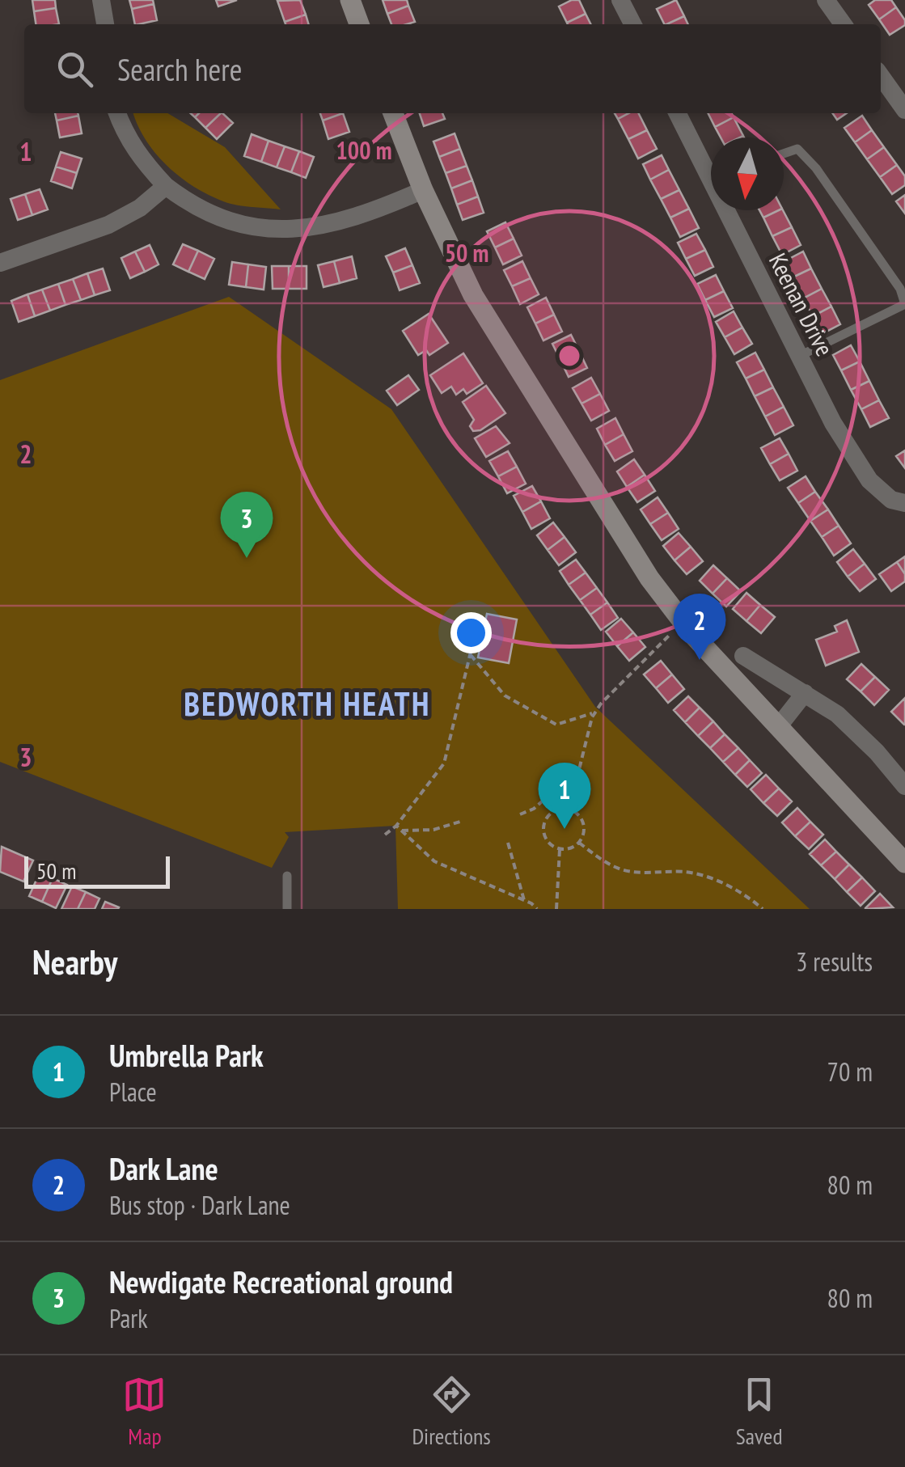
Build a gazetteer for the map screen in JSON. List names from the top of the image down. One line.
{"streets":{"street":["Keenan Drive"]},"districts":["BEDWORTH HEATH"],"scale_bar":"50 m","north":"bottom","page":{"search":"Search here","pins":["3","2","1"],"scale":"50 m","heading":["Nearby","3 results"],"list":[{"mark":"1","name":"Umbrella Park","note":"Place","value":"70 m"},{"mark":"2","name":"Dark Lane","note":"Bus stop · Dark Lane","value":"80 m"},{"mark":"3","name":"Newdigate Recreational ground","note":"Park","value":"80 m"}],"nav":["Map","Directions","Saved"]},"grid":{"rows":["1","2","3"]},"rings":["100 m","50 m"]}
